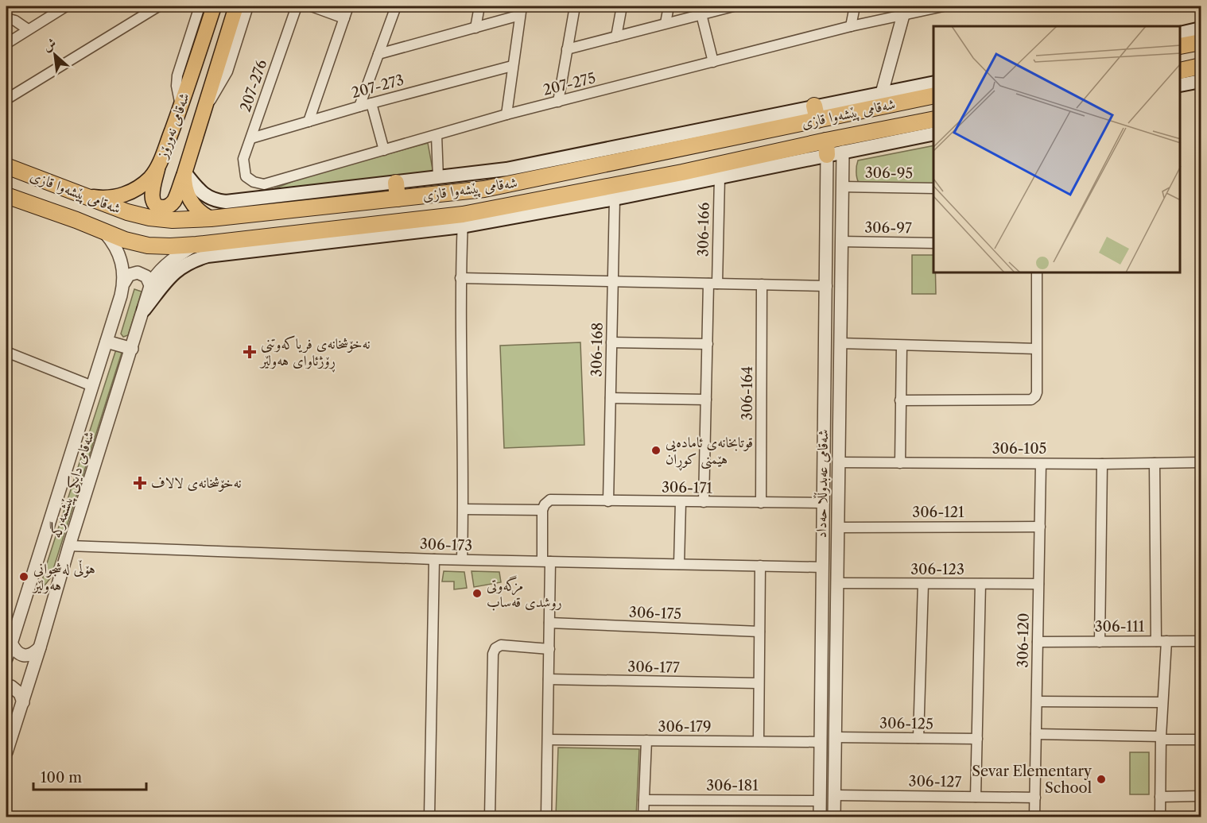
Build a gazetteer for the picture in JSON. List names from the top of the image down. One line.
{"streets":{"highway":["شەقامی پێشەوا قازی"],"main road":["شەقامی نەورۆز"],"street":["207-275","207-276","207-273","306-95","306-97","306-166","306-168","306-164","306-105","شەقامی عەبدوڵڵا حەداد","شەقامی دایکی پێشمەرگە","306-171","306-121","306-173","306-123","306-175","306-111","306-120","306-177","306-125","306-179","306-127","306-181"]},"crossings":[["207-275","207-276"],["207-276","207-273"],["شەقامی پێشەوا قازی","شەقامی نەورۆز"],["شەقامی پێشەوا قازی","306-168"],["شەقامی پێشەوا قازی","شەقامی عەبدوڵڵا حەداد"],["شەقامی پێشەوا قازی","شەقامی دایکی پێشمەرگە"],["306-95","شەقامی عەبدوڵڵا حەداد"],["306-97","شەقامی عەبدوڵڵا حەداد"],["306-166","306-171"],["306-168","306-171"],["306-164","306-171"],["306-105","شەقامی عەبدوڵڵا حەداد"],["306-105","306-120"],["شەقامی عەبدوڵڵا حەداد","306-171"],["شەقامی عەبدوڵڵا حەداد","306-121"],["شەقامی عەبدوڵڵا حەداد","306-173"],["شەقامی عەبدوڵڵا حەداد","306-123"],["شەقامی عەبدوڵڵا حەداد","306-125"],["شەقامی عەبدوڵڵا حەداد","306-179"],["شەقامی عەبدوڵڵا حەداد","306-127"],["شەقامی عەبدوڵڵا حەداد","306-181"],["شەقامی دایکی پێشمەرگە","306-173"],["306-121","306-120"],["306-123","306-120"],["306-111","306-120"],["306-120","306-127"]],"places":{"health":["نەخۆشخانەی فریاکەوتنی ڕۆژئاوای هەولێر","نەخۆشخانەی لالاف"],"other":["قوتابخانەی ئامادەیی هێمنی کوڕان","هۆڵی لەشجوانی هەولێر","مزگەوتی روشدی قەساب","Sevar Elementary School"]},"scale_bar":"100 m","north":"top left"}
